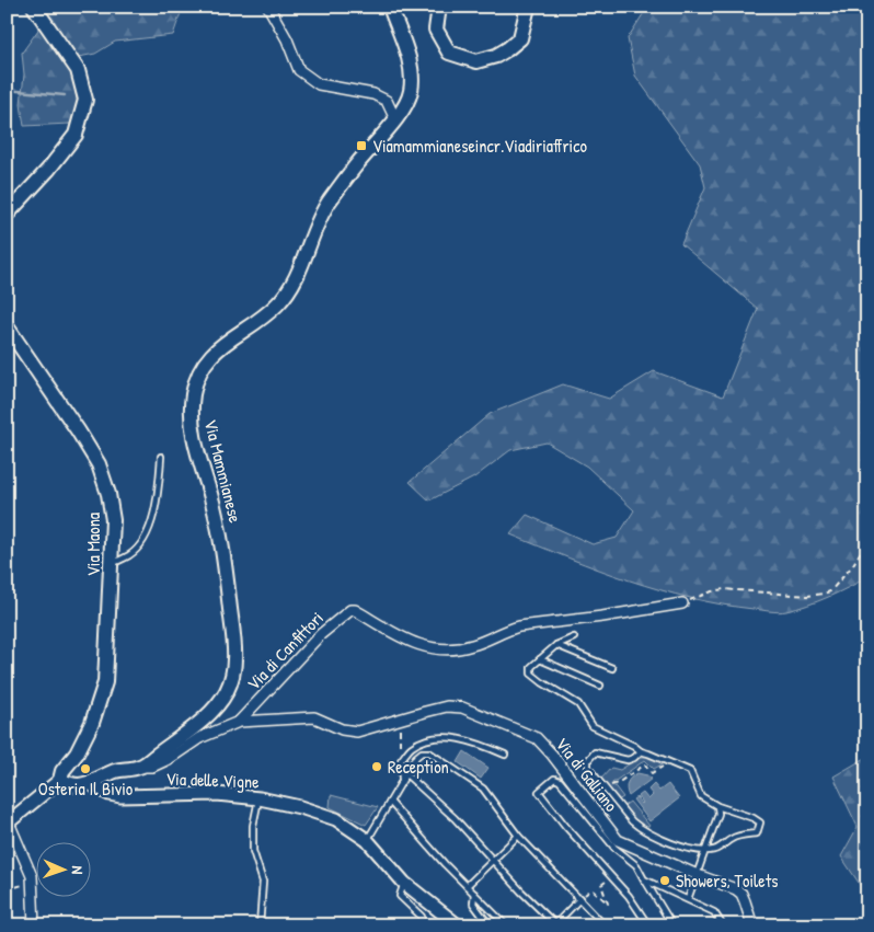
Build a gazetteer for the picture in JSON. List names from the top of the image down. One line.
{"streets":{"main road":["Via Mammianese","Via Maona"],"street":["Via di Canfittori","Via di Galliano","Via delle Vigne"]},"crossings":[["Via Mammianese","Via di Canfittori"],["Via Mammianese","Via delle Vigne"],["Via di Canfittori","Via di Galliano"]],"places":{"transit":["Viamammianeseincr.Viadiriaffrico"],"other":["Reception","Osteria Il Bivio","Showers, Toilets"]},"north":"right"}
